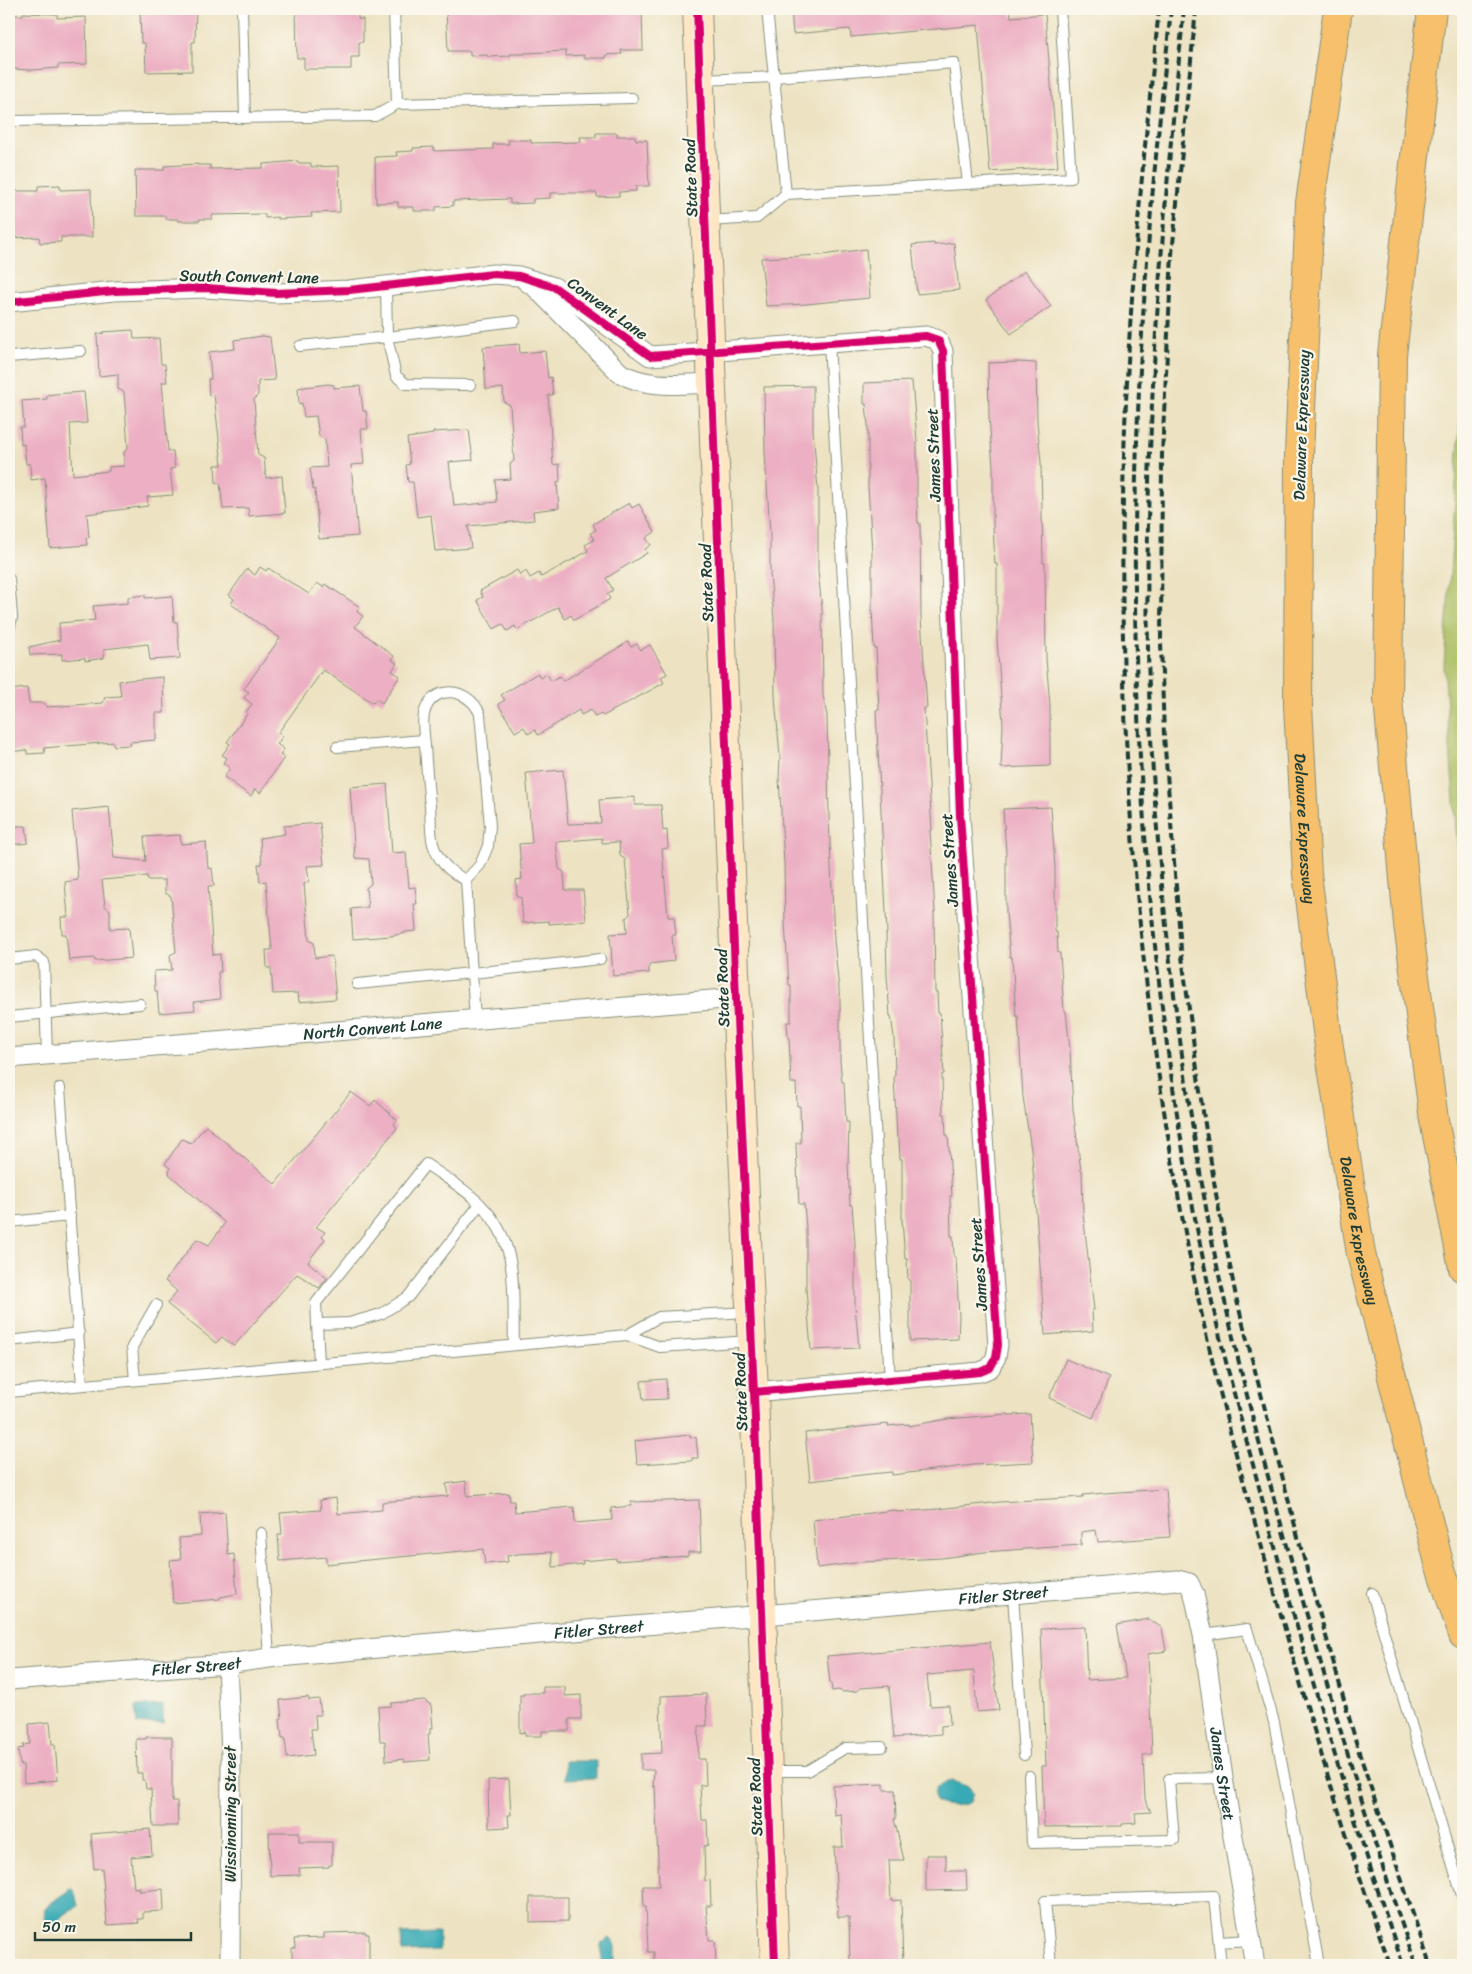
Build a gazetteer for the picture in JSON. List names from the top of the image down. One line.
{"streets":{"highway":["Delaware Expressway"],"main road":["State Road"],"street":["South Convent Lane","Convent Lane","James Street","North Convent Lane","Fitler Street","Wissinoming Street"]},"crossings":[["State Road","Convent Lane"],["State Road","James Street"],["State Road","North Convent Lane"],["State Road","Fitler Street"],["South Convent Lane","Convent Lane"],["Convent Lane","James Street"],["James Street","Fitler Street"],["Fitler Street","Wissinoming Street"]],"scale_bar":"50 m"}
